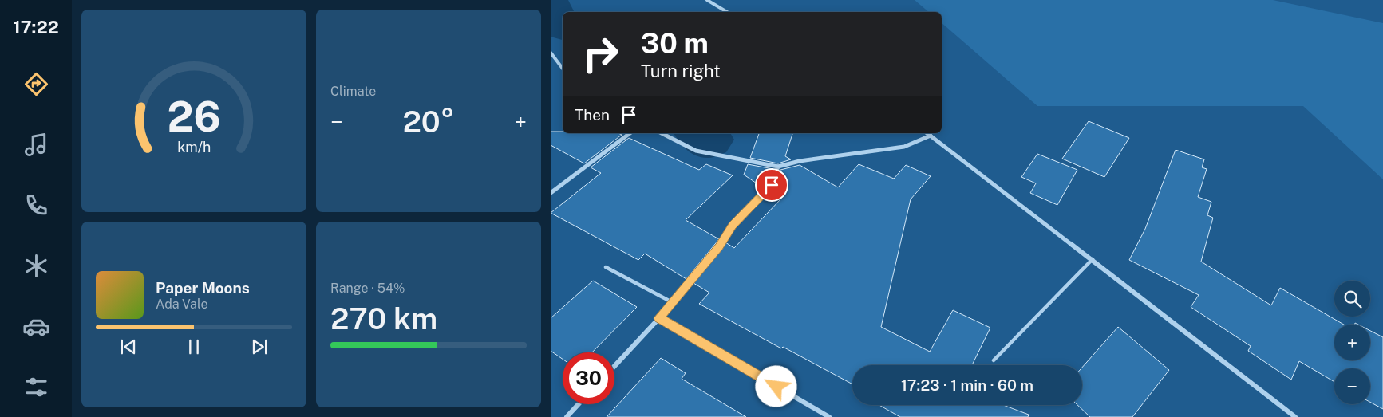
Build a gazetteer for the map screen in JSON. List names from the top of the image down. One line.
{"page":{"tabs":"17:22","tile":["Climate",["Range · 54%","270 km"]],"turn":["30 m","Turn right"],"then":"Then","heat":["−","20°","+"],"song":["Paper Moons","Ada Vale"],"map_buttons":["+","−"],"limit":"30","trip":"17:23 · 1 min · 60 m","gauge":["26","km/h"]}}
